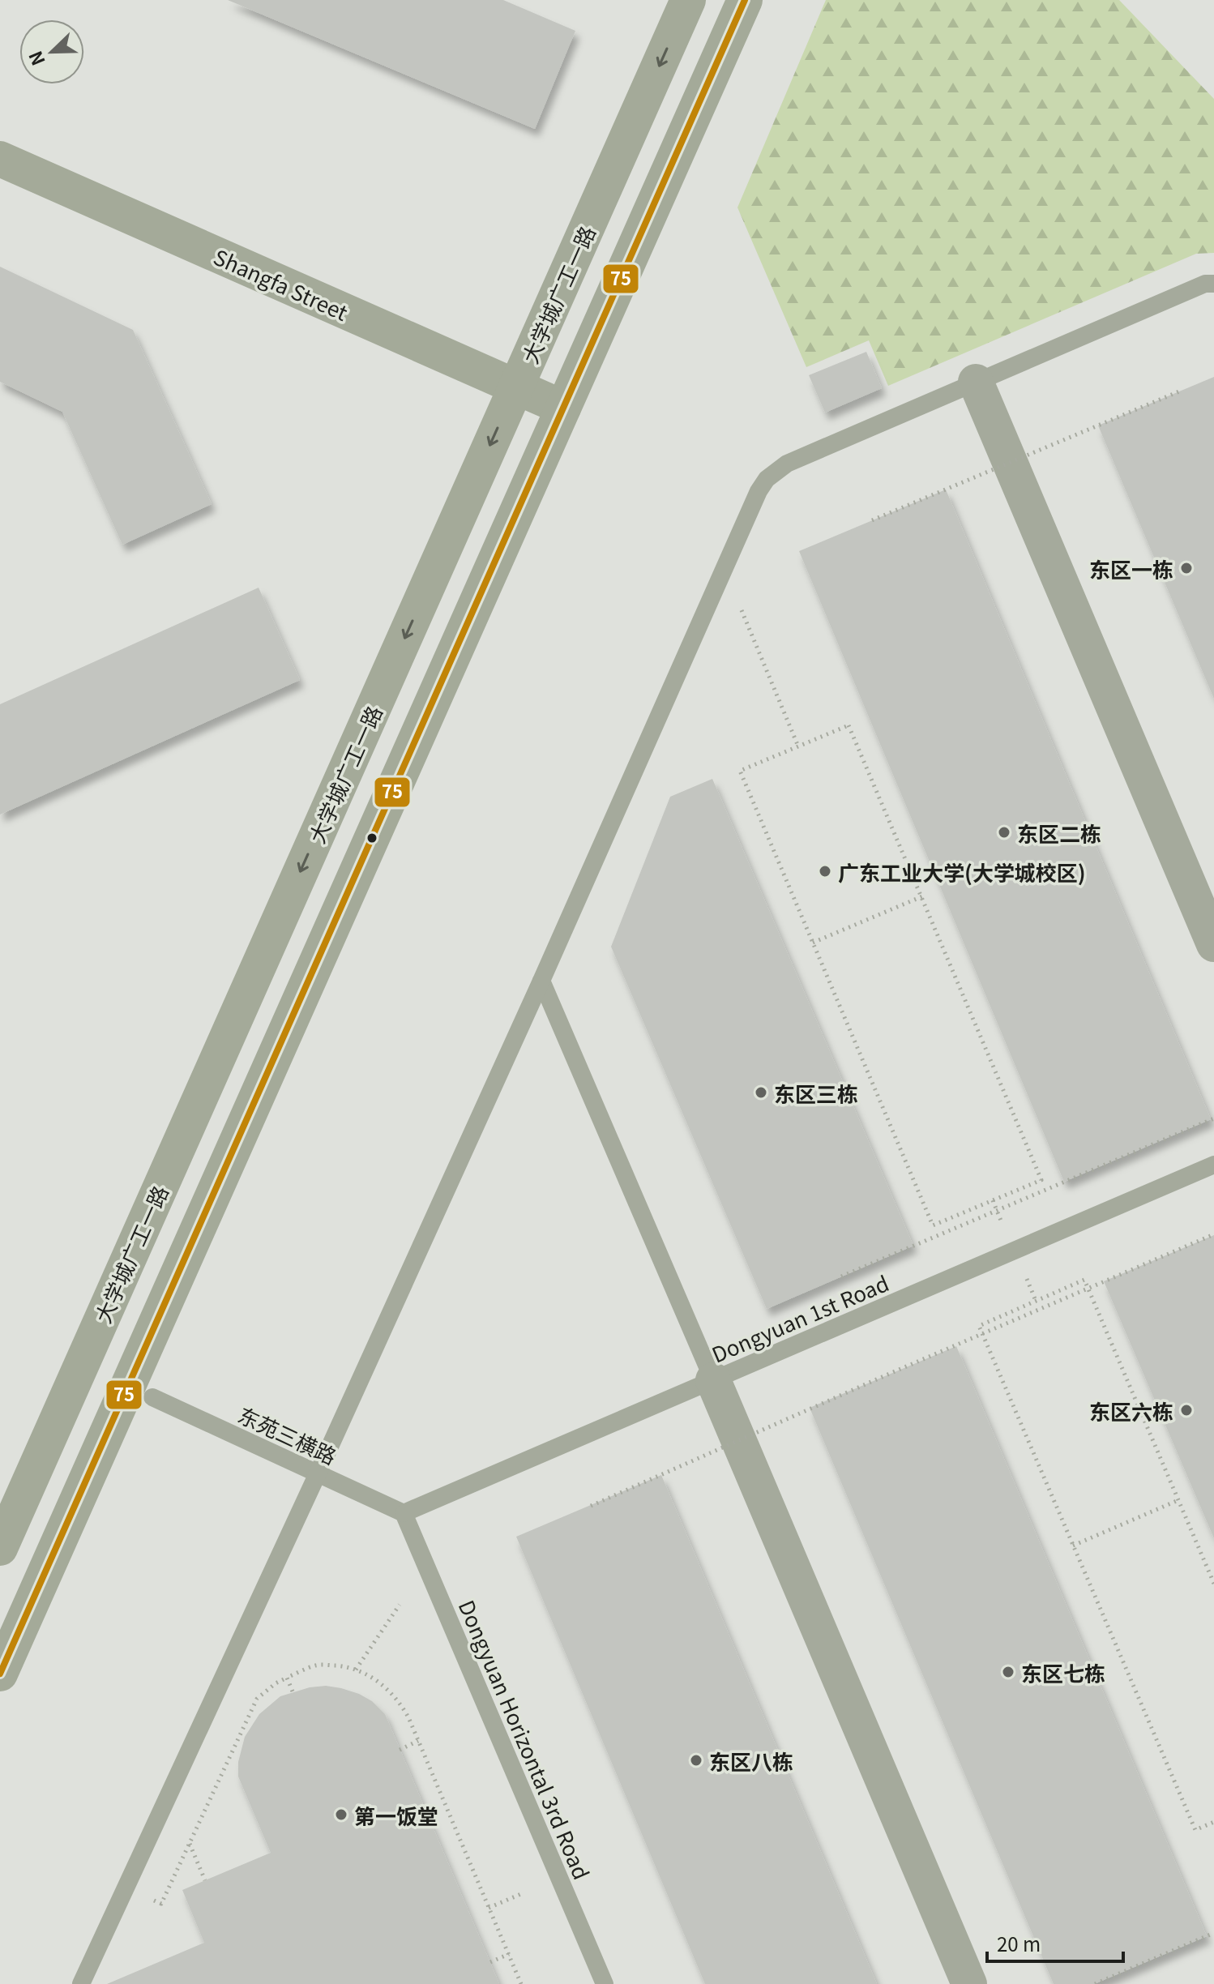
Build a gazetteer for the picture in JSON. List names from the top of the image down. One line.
{"streets":{"main road":["Shangfa Street","大学城广工一路"],"lane":["Dongyuan 1st Road","东苑三横路","Dongyuan Horizontal 3rd Road"]},"crossings":[["Shangfa Street","大学城广工一路"],["Dongyuan 1st Road","东苑三横路"],["Dongyuan 1st Road","Dongyuan Horizontal 3rd Road"],["东苑三横路","Dongyuan Horizontal 3rd Road"]],"places":["东区一栋","东区二栋","广东工业大学(大学城校区)","东区三栋","东区六栋","东区七栋","东区八栋","第一饭堂"],"lines":["transit line 75"],"scale_bar":"20 m","north":"bottom left"}
